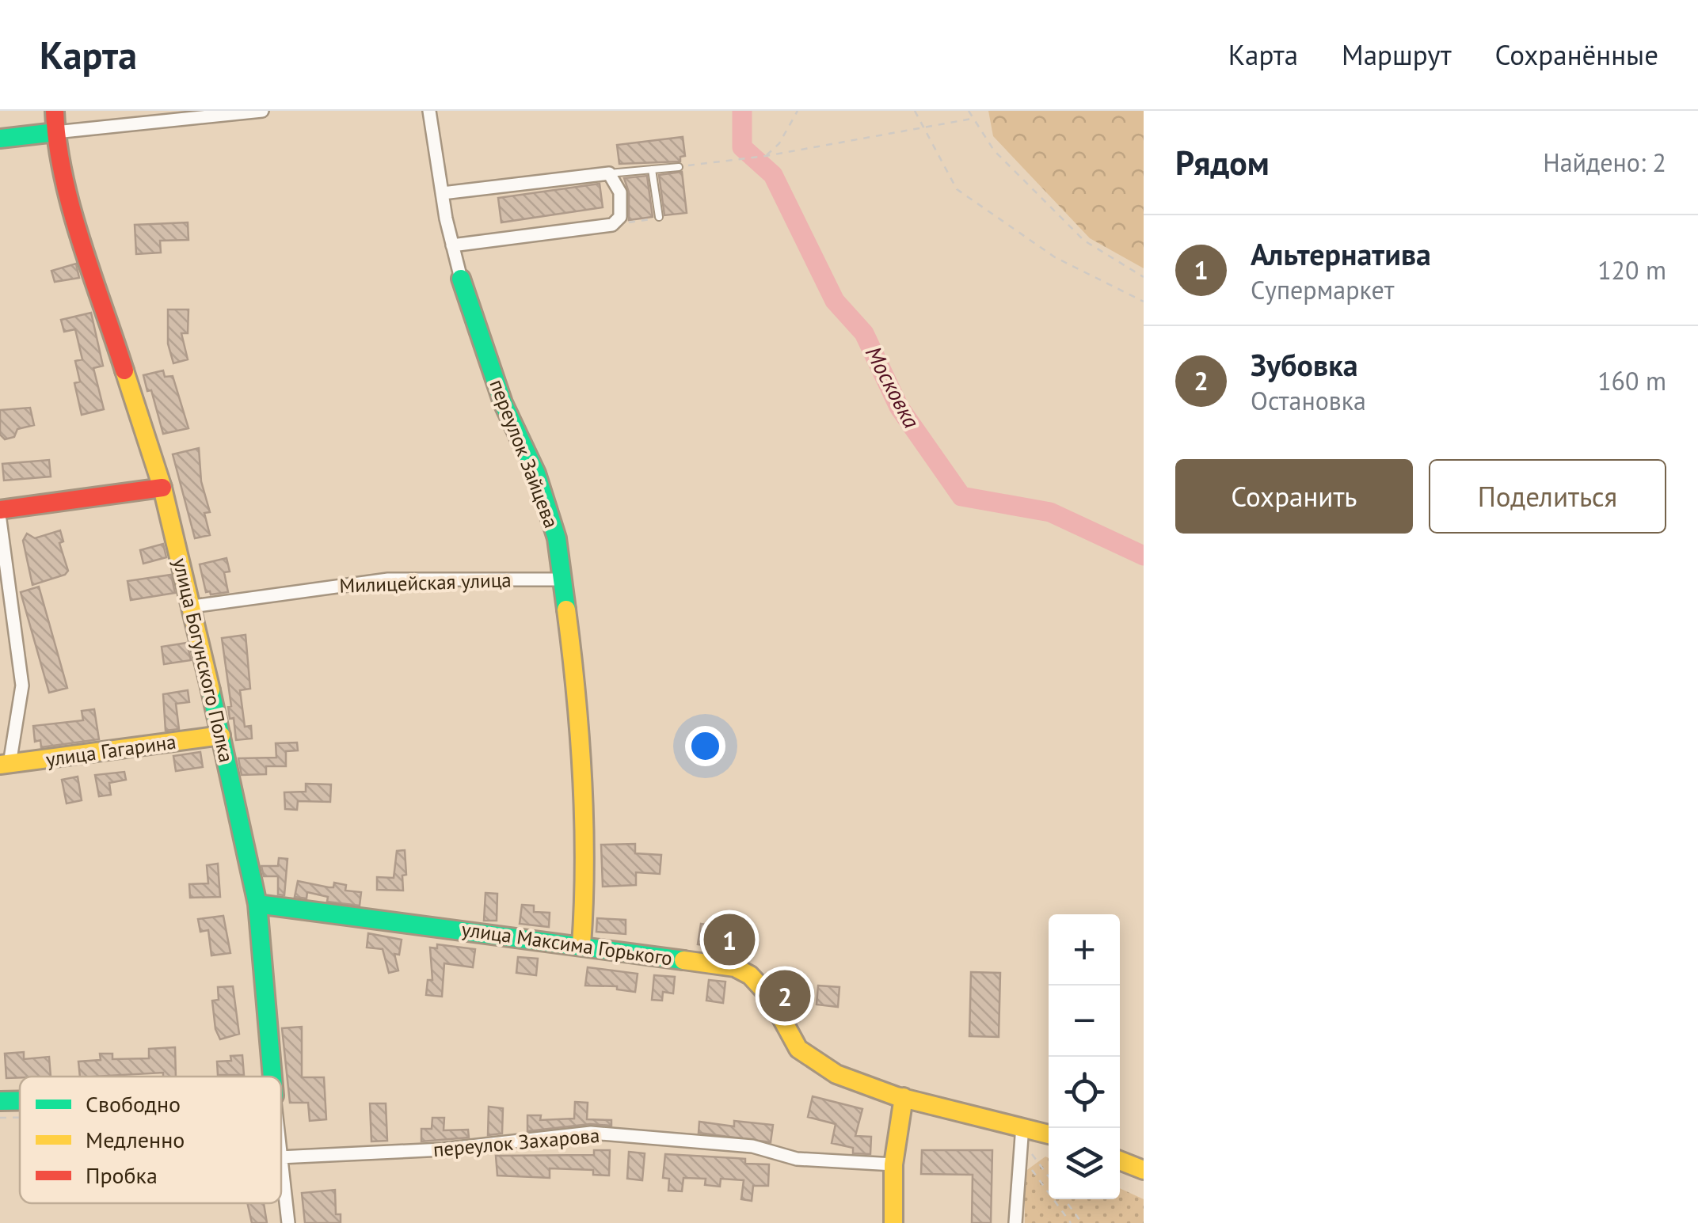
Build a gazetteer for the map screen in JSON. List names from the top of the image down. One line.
{"streets":{"street":["переулок Зайцева","Милицейская улица","улица Богунского Полка","улица Гагарина","улица Максима Горького","переулок Захарова"]},"crossings":[["переулок Зайцева","Милицейская улица"],["переулок Зайцева","улица Максима Горького"],["Милицейская улица","улица Богунского Полка"],["улица Богунского Полка","улица Гагарина"],["улица Богунского Полка","улица Максима Горького"]],"water":["Московка"],"legend":["Свободно","Медленно","Пробка"],"page":{"header":"Карта","nav":["Карта","Маршрут","Сохранённые"],"heading":["Рядом","Найдено: 2"],"list":[{"mark":"1","name":"Альтернатива","note":"Супермаркет","value":"120 m"},{"mark":"2","name":"Зубовка","note":"Остановка","value":"160 m"}],"buttons":["Сохранить","Поделиться"],"pins":["1","2"],"map_buttons":["+","−"]}}
